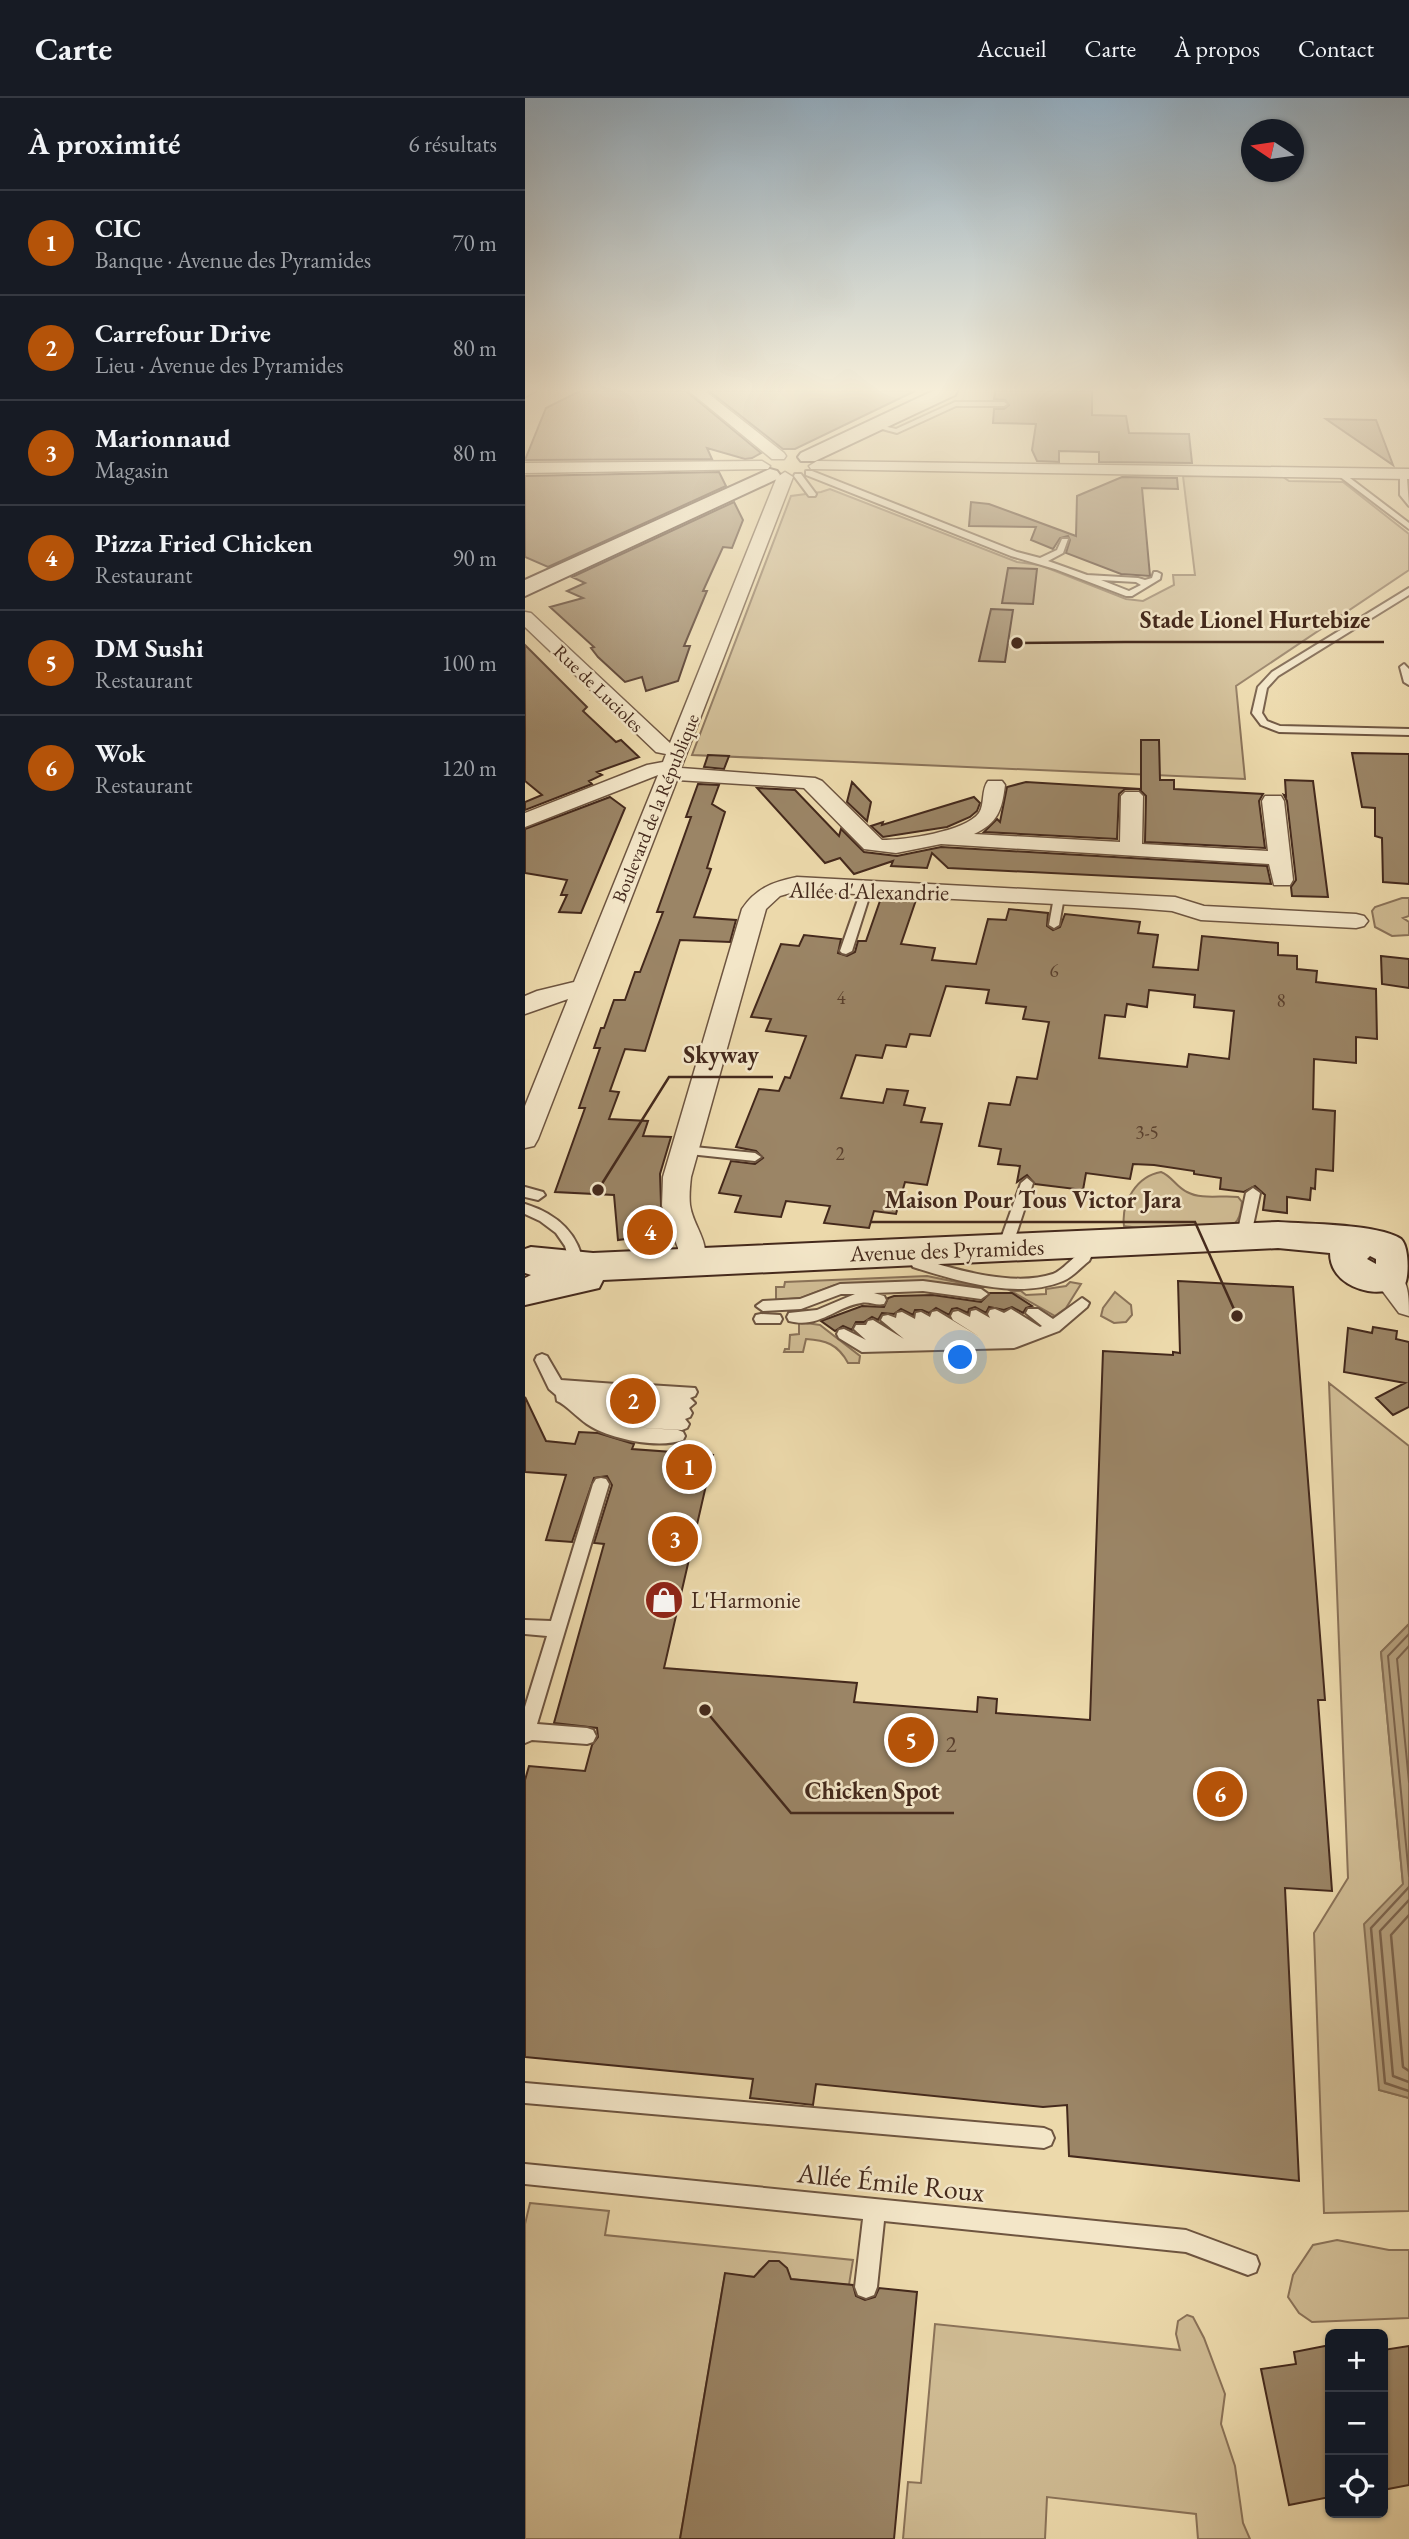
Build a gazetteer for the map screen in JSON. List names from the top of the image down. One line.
{"streets":{"main road":["Avenue des Pyramides"],"street":["Rue de Lucioles","Boulevard de la République","Allée d'Alexandrie"],"lane":["Allée Émile Roux"]},"crossings":[["Rue de Lucioles","Boulevard de la République"],["Allée d'Alexandrie","Avenue des Pyramides"]],"places":{"other":["Stade Lionel Hurtebize","Skyway","Maison Pour Tous Victor Jara","Chicken Spot"],"shop":["L'Harmonie"]},"house_numbers":["6","4","8","3-5","2","2"],"north":"left","page":{"header":"Carte","nav":["Accueil","Carte","À propos","Contact"],"heading":["À proximité","6 résultats"],"list":[{"mark":"1","name":"CIC","note":"Banque · Avenue des Pyramides","value":"70 m"},{"mark":"2","name":"Carrefour Drive","note":"Lieu · Avenue des Pyramides","value":"80 m"},{"mark":"3","name":"Marionnaud","note":"Magasin","value":"80 m"},{"mark":"4","name":"Pizza Fried Chicken","note":"Restaurant","value":"90 m"},{"mark":"5","name":"DM Sushi","note":"Restaurant","value":"100 m"},{"mark":"6","name":"Wok","note":"Restaurant","value":"120 m"}],"pins":["4","2","1","3","5","6"],"map_buttons":["+","−"]}}
